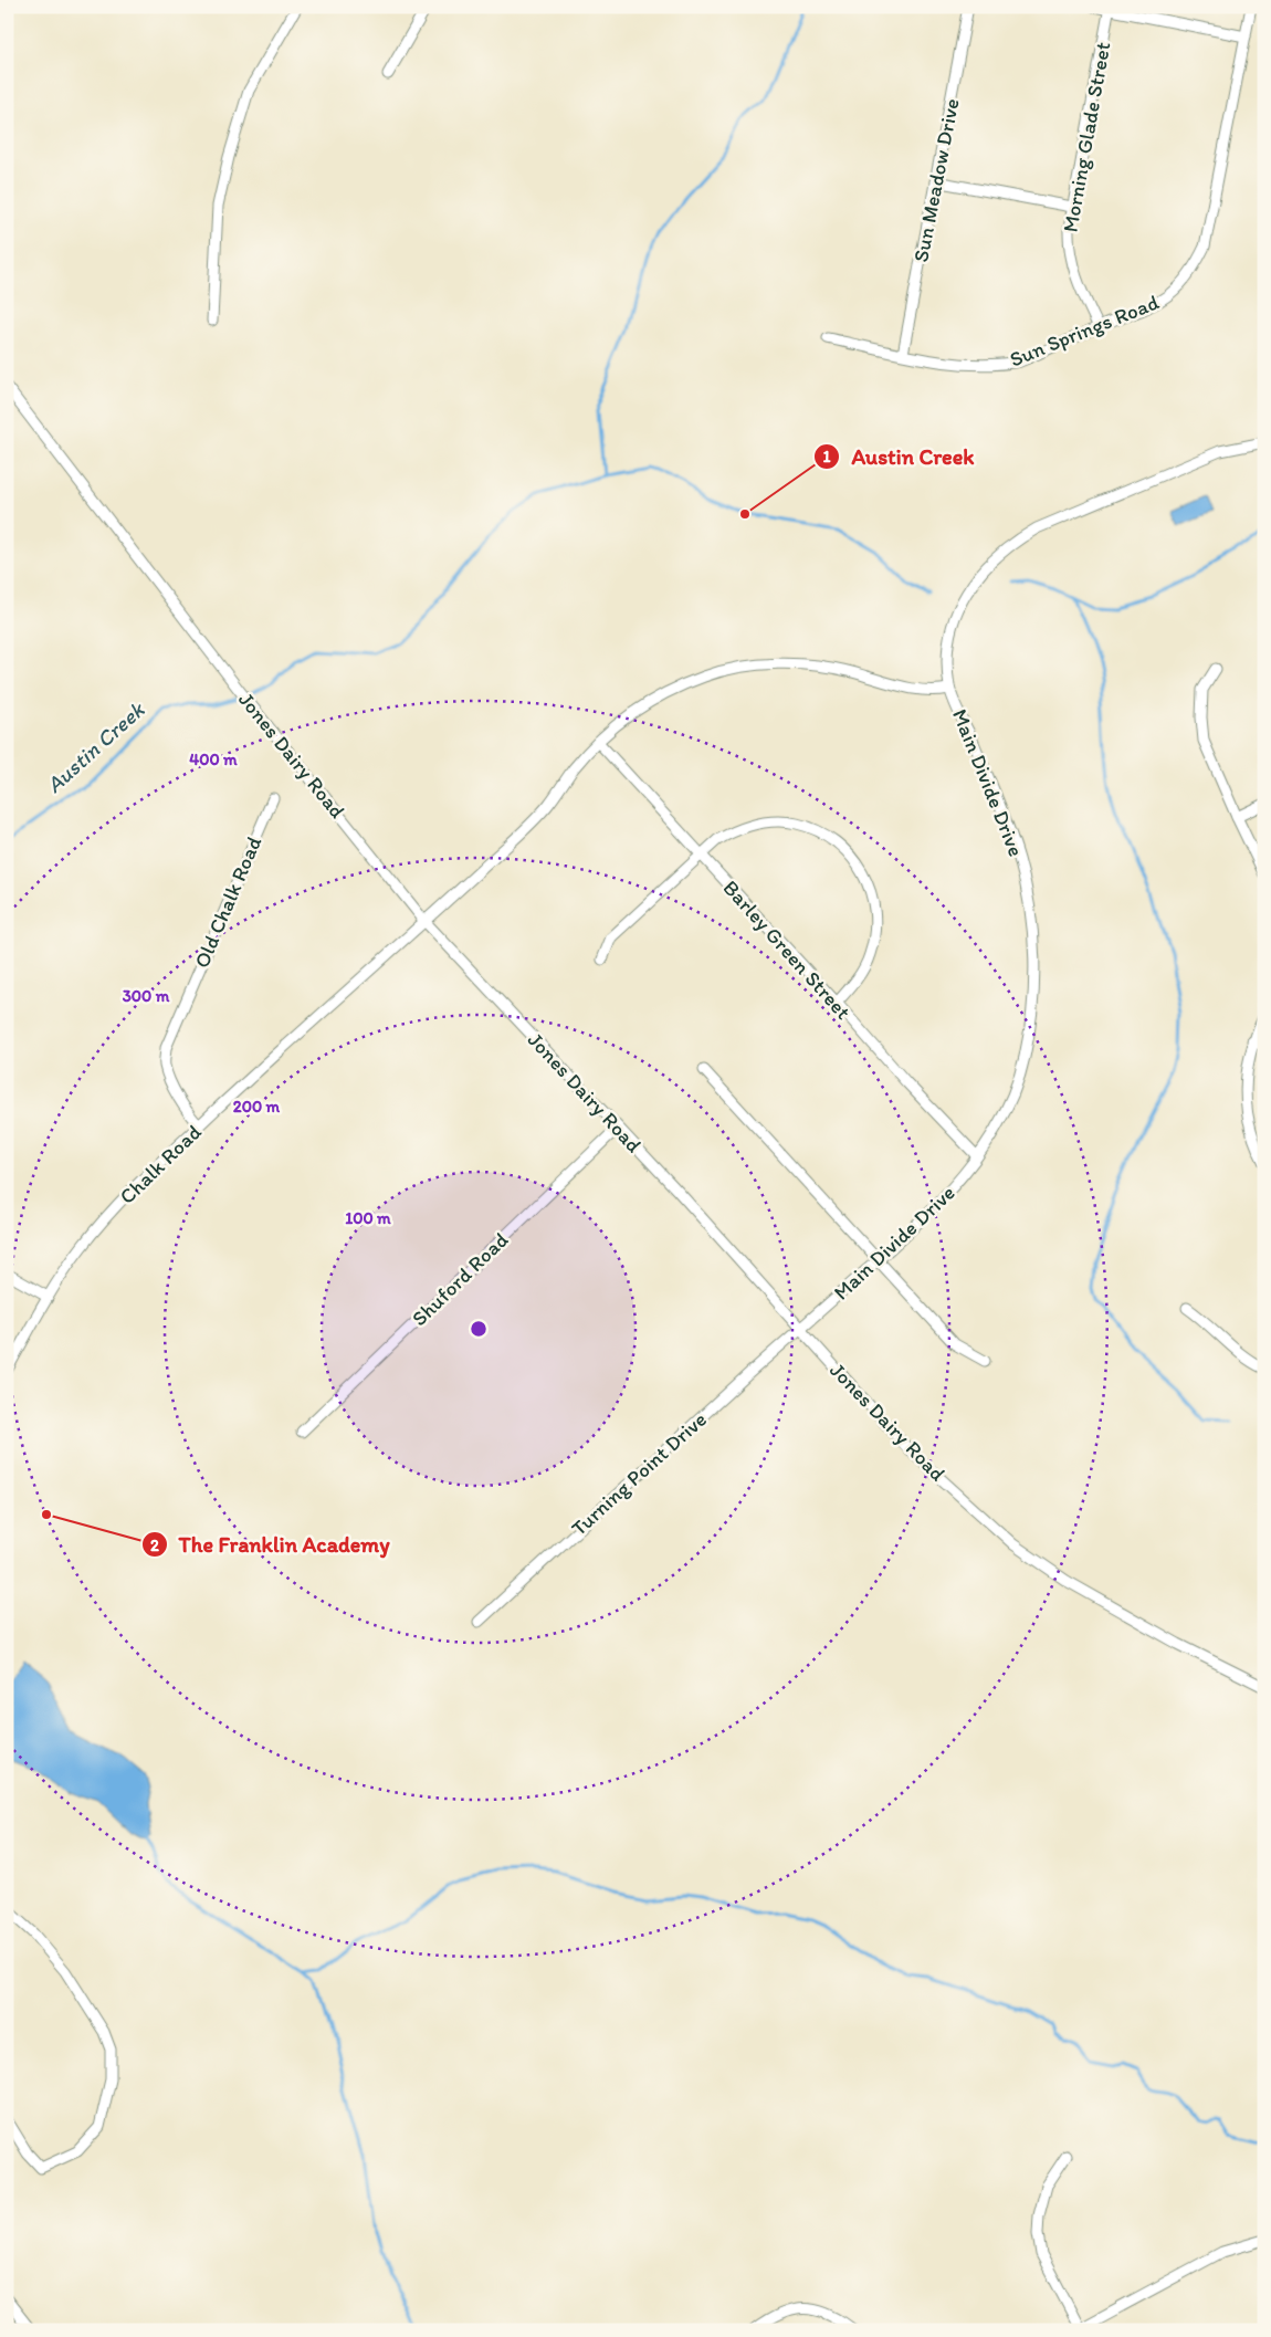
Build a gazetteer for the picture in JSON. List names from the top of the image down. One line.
{"streets":{"street":["Morning Glade Street","Sun Meadow Drive","Sun Springs Road","Jones Dairy Road","Main Divide Drive","Old Chalk Road","Barley Green Street","Chalk Road","Shuford Road","Turning Point Drive"]},"crossings":[["Morning Glade Street","Sun Springs Road"],["Sun Meadow Drive","Sun Springs Road"],["Jones Dairy Road","Main Divide Drive"],["Jones Dairy Road","Chalk Road"],["Jones Dairy Road","Shuford Road"],["Jones Dairy Road","Turning Point Drive"],["Main Divide Drive","Barley Green Street"],["Main Divide Drive","Chalk Road"],["Main Divide Drive","Turning Point Drive"],["Old Chalk Road","Chalk Road"],["Barley Green Street","Chalk Road"]],"water":["Austin Creek"],"places":["Austin Creek","The Franklin Academy"],"rings":["400 m","300 m","200 m","100 m"]}
